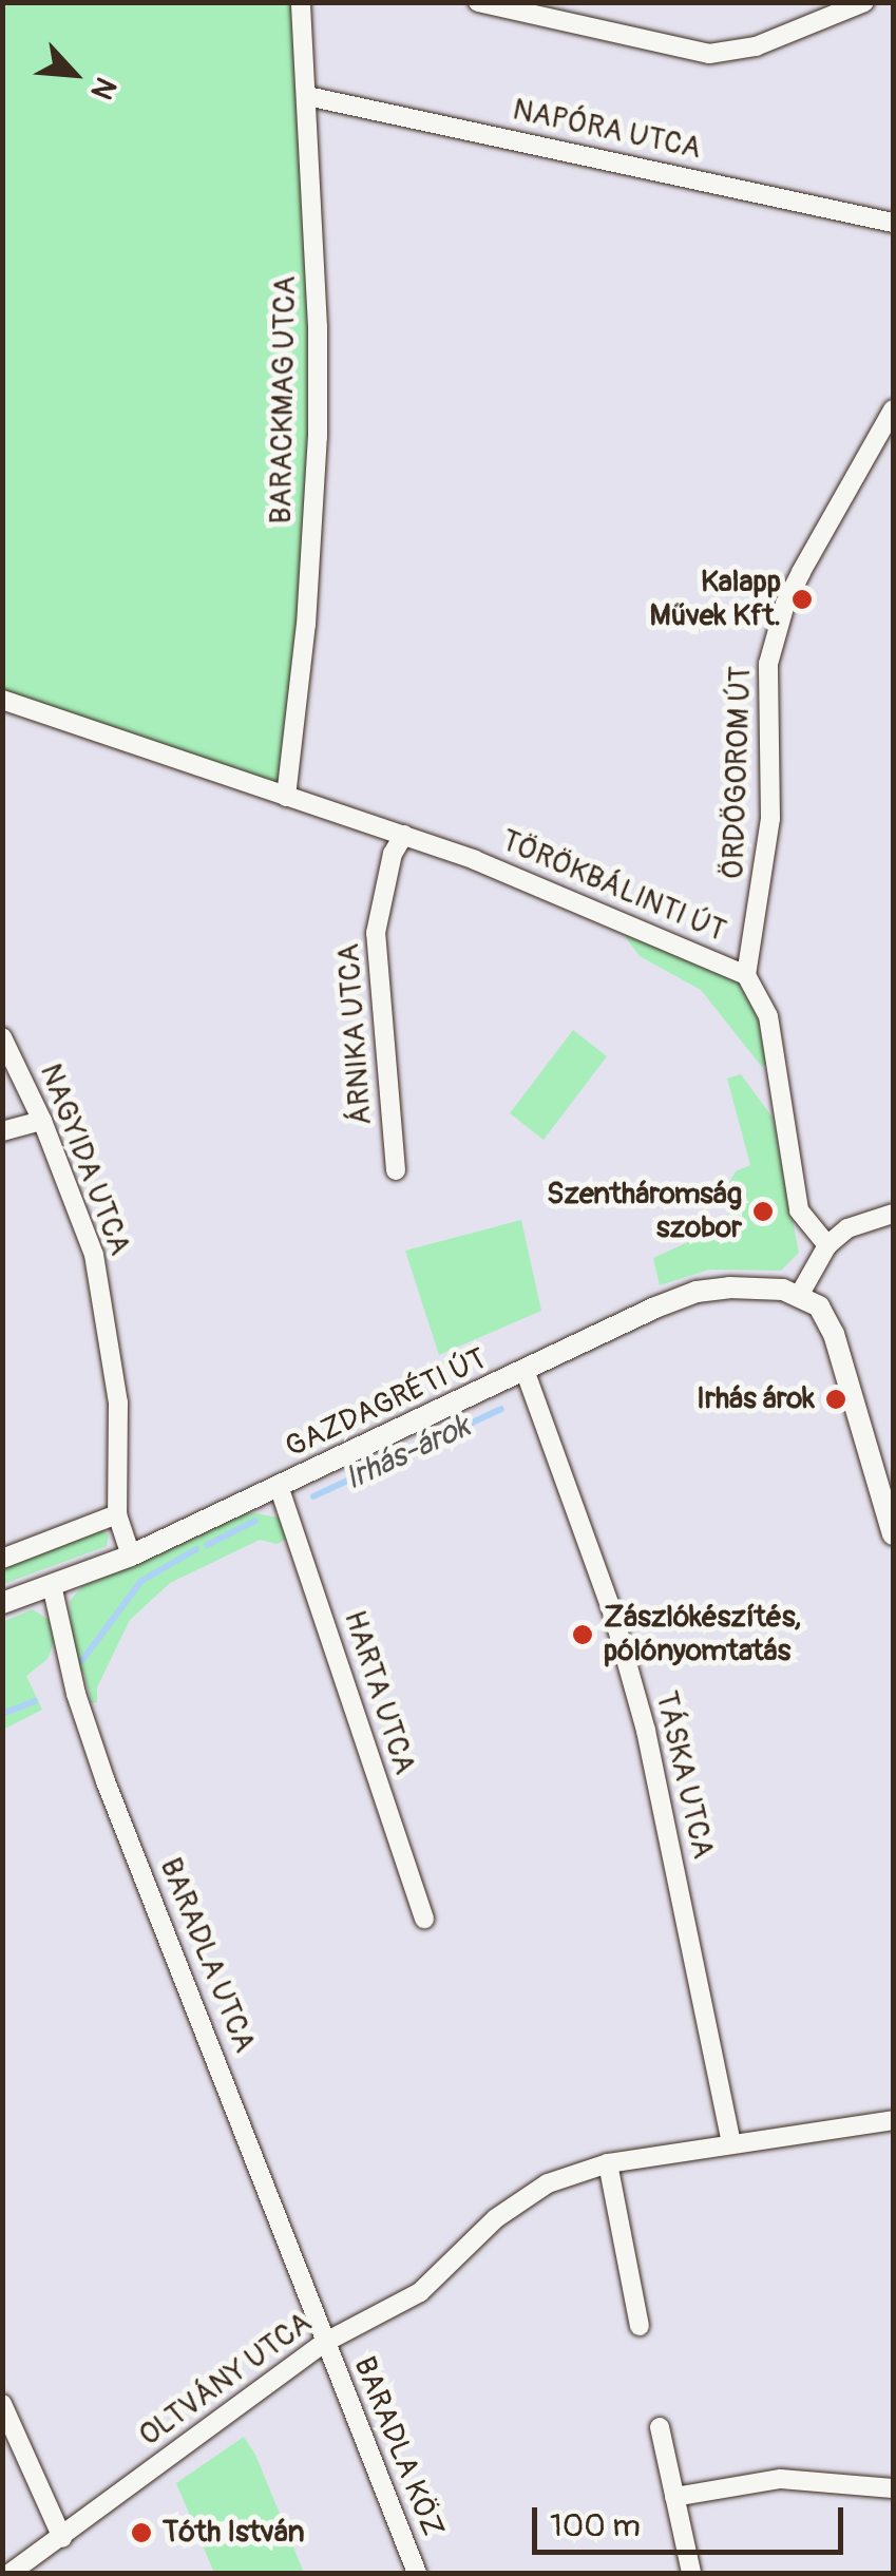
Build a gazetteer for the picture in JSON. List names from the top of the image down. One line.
{"streets":{"street":["NAPÓRA UTCA","BARACKMAG UTCA","ÖRDÖGOROM ÚT","TÖRÖKBÁLINTI ÚT","ÁRNIKA UTCA","NAGYIDA UTCA","GAZDAGRÉTI ÚT","HARTA UTCA","TÁSKA UTCA","BARADLA UTCA","OLTVÁNY UTCA","BARADLA KÖZ"]},"crossings":[["NAPÓRA UTCA","BARACKMAG UTCA"],["BARACKMAG UTCA","TÖRÖKBÁLINTI ÚT"],["ÖRDÖGOROM ÚT","TÖRÖKBÁLINTI ÚT"],["TÖRÖKBÁLINTI ÚT","ÁRNIKA UTCA"],["NAGYIDA UTCA","GAZDAGRÉTI ÚT"],["GAZDAGRÉTI ÚT","HARTA UTCA"],["GAZDAGRÉTI ÚT","TÁSKA UTCA"],["GAZDAGRÉTI ÚT","BARADLA UTCA"],["TÁSKA UTCA","OLTVÁNY UTCA"],["BARADLA UTCA","OLTVÁNY UTCA"],["BARADLA UTCA","BARADLA KÖZ"],["OLTVÁNY UTCA","BARADLA KÖZ"]],"water":["Irhás-árok"],"places":["Kalapp Művek Kft.","Szentháromság szobor","Irhás árok","Zászlókészítés, pólónyomtatás","Tóth István"],"scale_bar":"100 m","north":"bottom right"}
